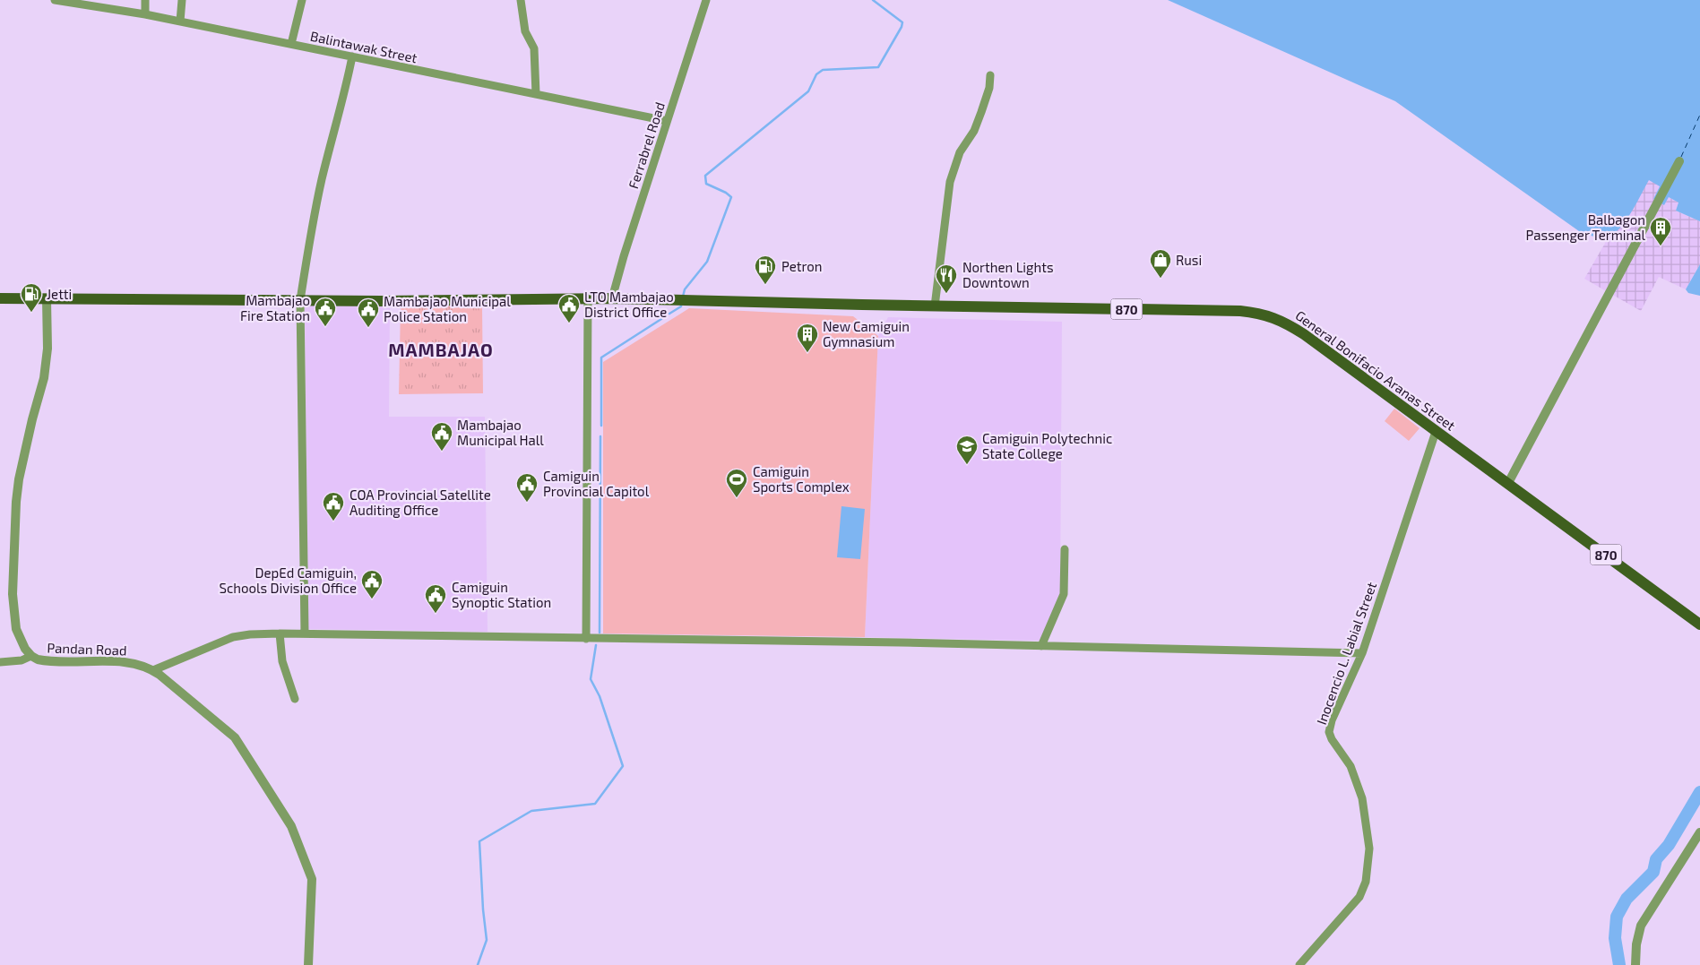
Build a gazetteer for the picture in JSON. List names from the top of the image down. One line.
{"streets":{"main road":["870","General Bonifacio Aranas Street"],"street":["Balintawak Street","Ferrabrel Road","Pandan Road","Inocencio L. Labial Street"]},"crossings":[["Balintawak Street","Ferrabrel Road"],["Ferrabrel Road","General Bonifacio Aranas Street"],["870","General Bonifacio Aranas Street"],["General Bonifacio Aranas Street","Pandan Road"],["General Bonifacio Aranas Street","Inocencio L. Labial Street"]],"districts":["MAMBAJAO"],"places":{"building":["Balbagon Passenger Terminal","New Camiguin Gymnasium"],"shop":["Rusi"],"fuel station":["Petron","Jetti"],"restaurant":["Northen Lights Downtown"],"public building":["LTO Mambajao District Office","Mambajao Fire Station","Mambajao Municipal Police Station","Mambajao Municipal Hall","Camiguin Provincial Capitol","COA Provincial Satellite Auditing Office","DepEd Camiguin, Schools Division Office","Camiguin Synoptic Station"],"school or university":["Camiguin Polytechnic State College"],"sports":["Camiguin Sports Complex"]}}
